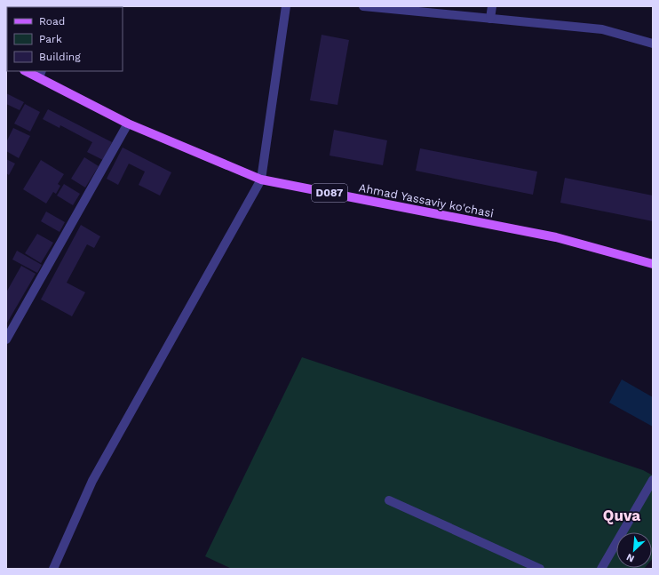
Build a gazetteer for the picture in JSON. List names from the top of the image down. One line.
{"streets":{"main road":["D087","Ahmad Yassaviy ko'chasi"]},"districts":["Quva"],"legend":["Road","Park","Building"],"north":"bottom left"}
